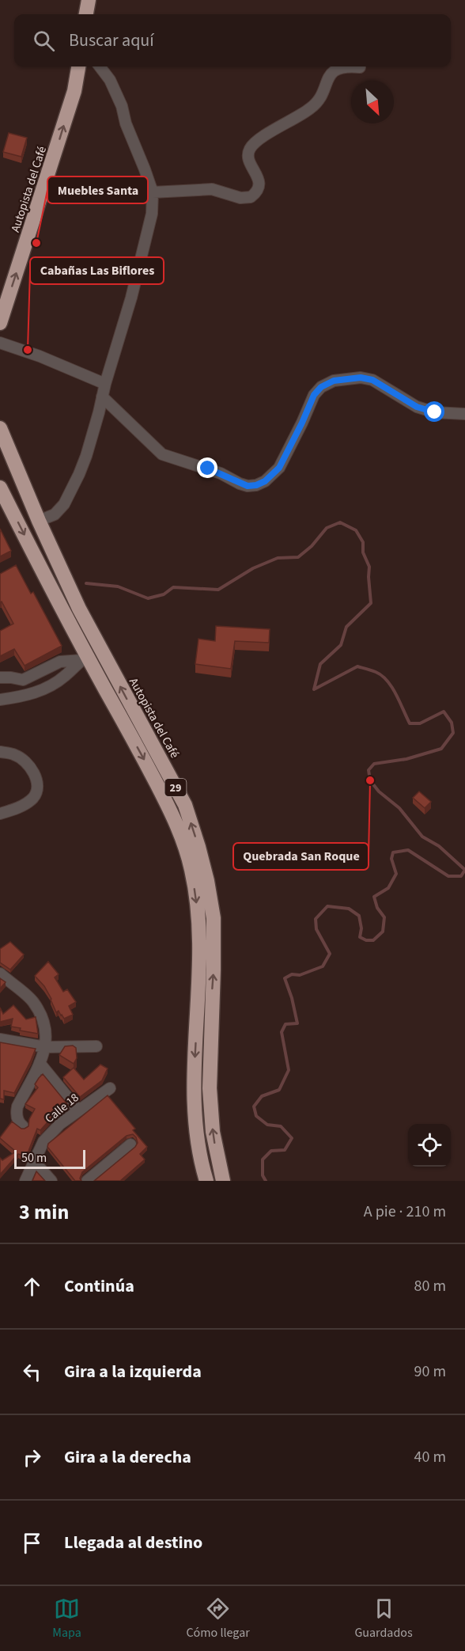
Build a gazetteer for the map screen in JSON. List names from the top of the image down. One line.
{"streets":{"highway":["Autopista del Café","29"],"street":["Calle 18"]},"places":["Muebles Santa","Cabañas Las Biflores","Quebrada San Roque"],"scale_bar":"50 m","north":"bottom right","page":{"search":"Buscar aquí","scale":"50 m","heading":["3 min","A pie · 210 m"],"list":[["Continúa","80 m"],["Gira a la izquierda","90 m"],["Gira a la derecha","40 m"],"Llegada al destino"],"nav":["Mapa","Cómo llegar","Guardados"]}}
